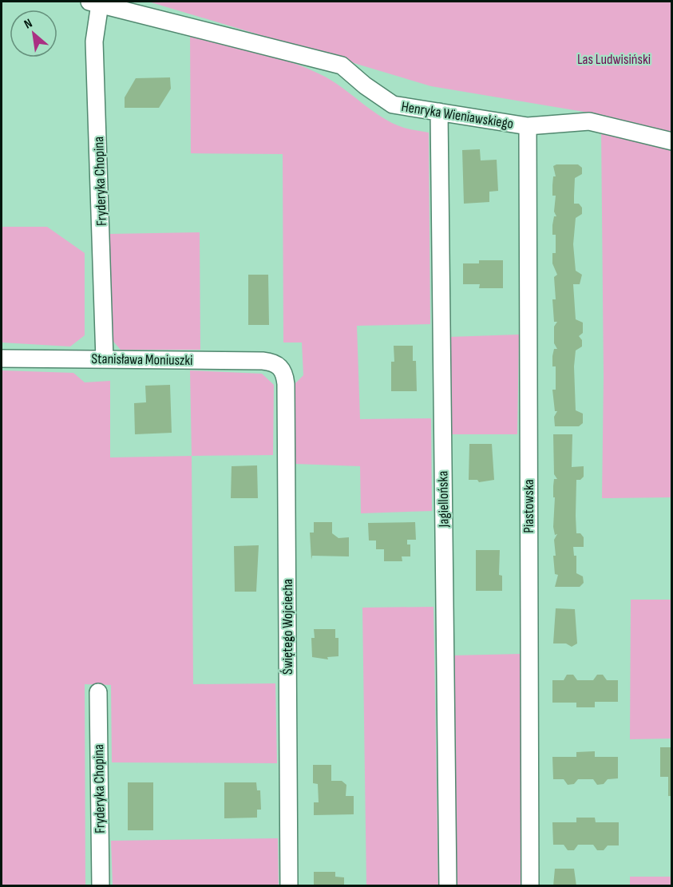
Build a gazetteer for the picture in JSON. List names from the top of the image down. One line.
{"streets":{"street":["Henryka Wieniawskiego","Fryderyka Chopina","Stanisława Moniuszki","Jagiellońska","Piastowska","Świętego Wojciecha"]},"crossings":[["Henryka Wieniawskiego","Fryderyka Chopina"],["Henryka Wieniawskiego","Jagiellońska"],["Henryka Wieniawskiego","Piastowska"],["Fryderyka Chopina","Stanisława Moniuszki"],["Stanisława Moniuszki","Świętego Wojciecha"]],"parks":["Las Ludwisiński"],"north":"top left"}
